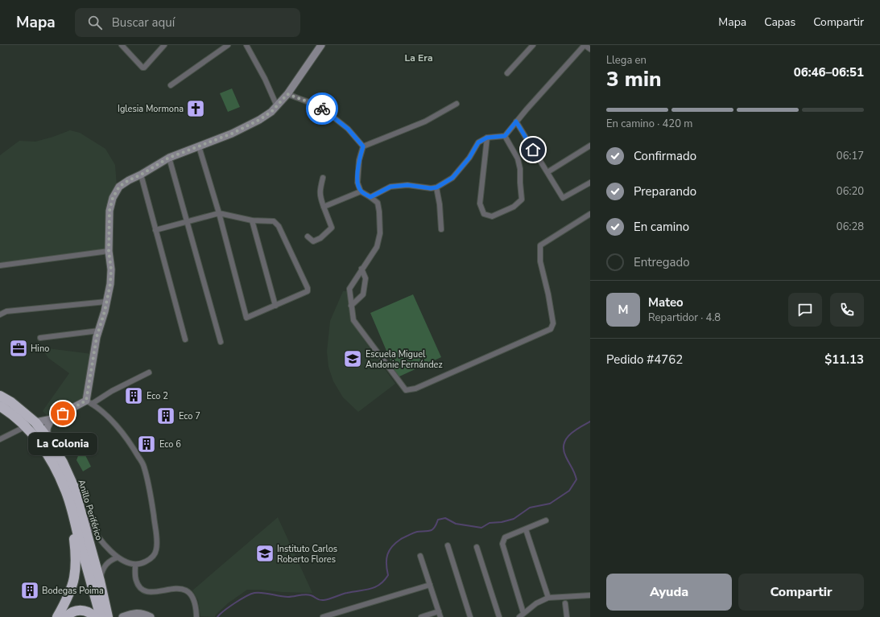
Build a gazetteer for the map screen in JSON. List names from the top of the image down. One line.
{"streets":{"highway":["Anillo Periférico"]},"districts":["La Era"],"places":{"church":["Iglesia Mormona"],"office":["Hino"],"school or university":["Escuela Miguel Andonie Fernández","Instituto Carlos Roberto Flores"],"building":["Eco 2","Eco 7","Eco 6","Bodegas Poima"],"other":["La Colonia"]},"page":{"header":"Mapa","search":"Buscar aquí","nav":["Mapa","Capas","Compartir"],"heading":["3 min","Llega en","06:46–06:51"],"panel":["Mateo","Repartidor · 4.8","Pedido #4762","$11.13"],"bar":"En camino · 420 m","list":[["Confirmado","06:17"],["Preparando","06:20"],["En camino","06:28"],"Entregado"],"round":"M","bubble":"La Colonia","buttons":["Ayuda","Compartir"]}}
